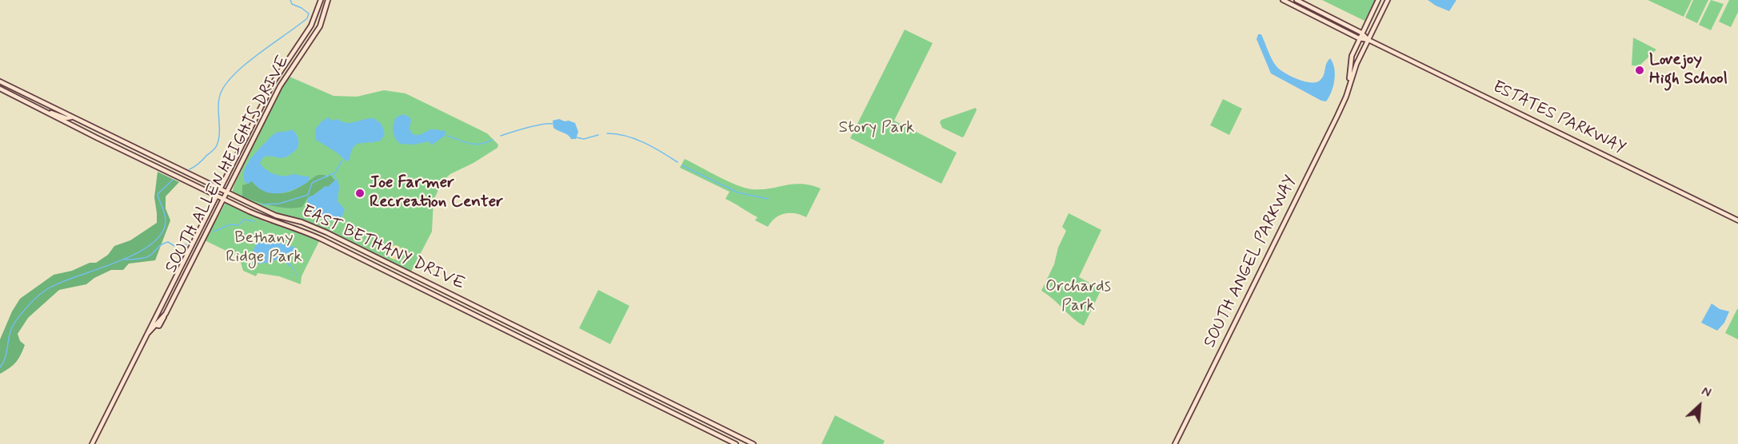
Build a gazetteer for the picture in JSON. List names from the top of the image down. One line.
{"streets":{"main road":["ESTATES PARKWAY","SOUTH ALLEN HEIGHTS DRIVE","EAST BETHANY DRIVE","SOUTH ANGEL PARKWAY"]},"crossings":[["SOUTH ALLEN HEIGHTS DRIVE","EAST BETHANY DRIVE"]],"parks":["Story Park","Bethany Ridge Park","Orchards Park"],"places":["Lovejoy High School","Joe Farmer Recreation Center"],"north":"top right"}
